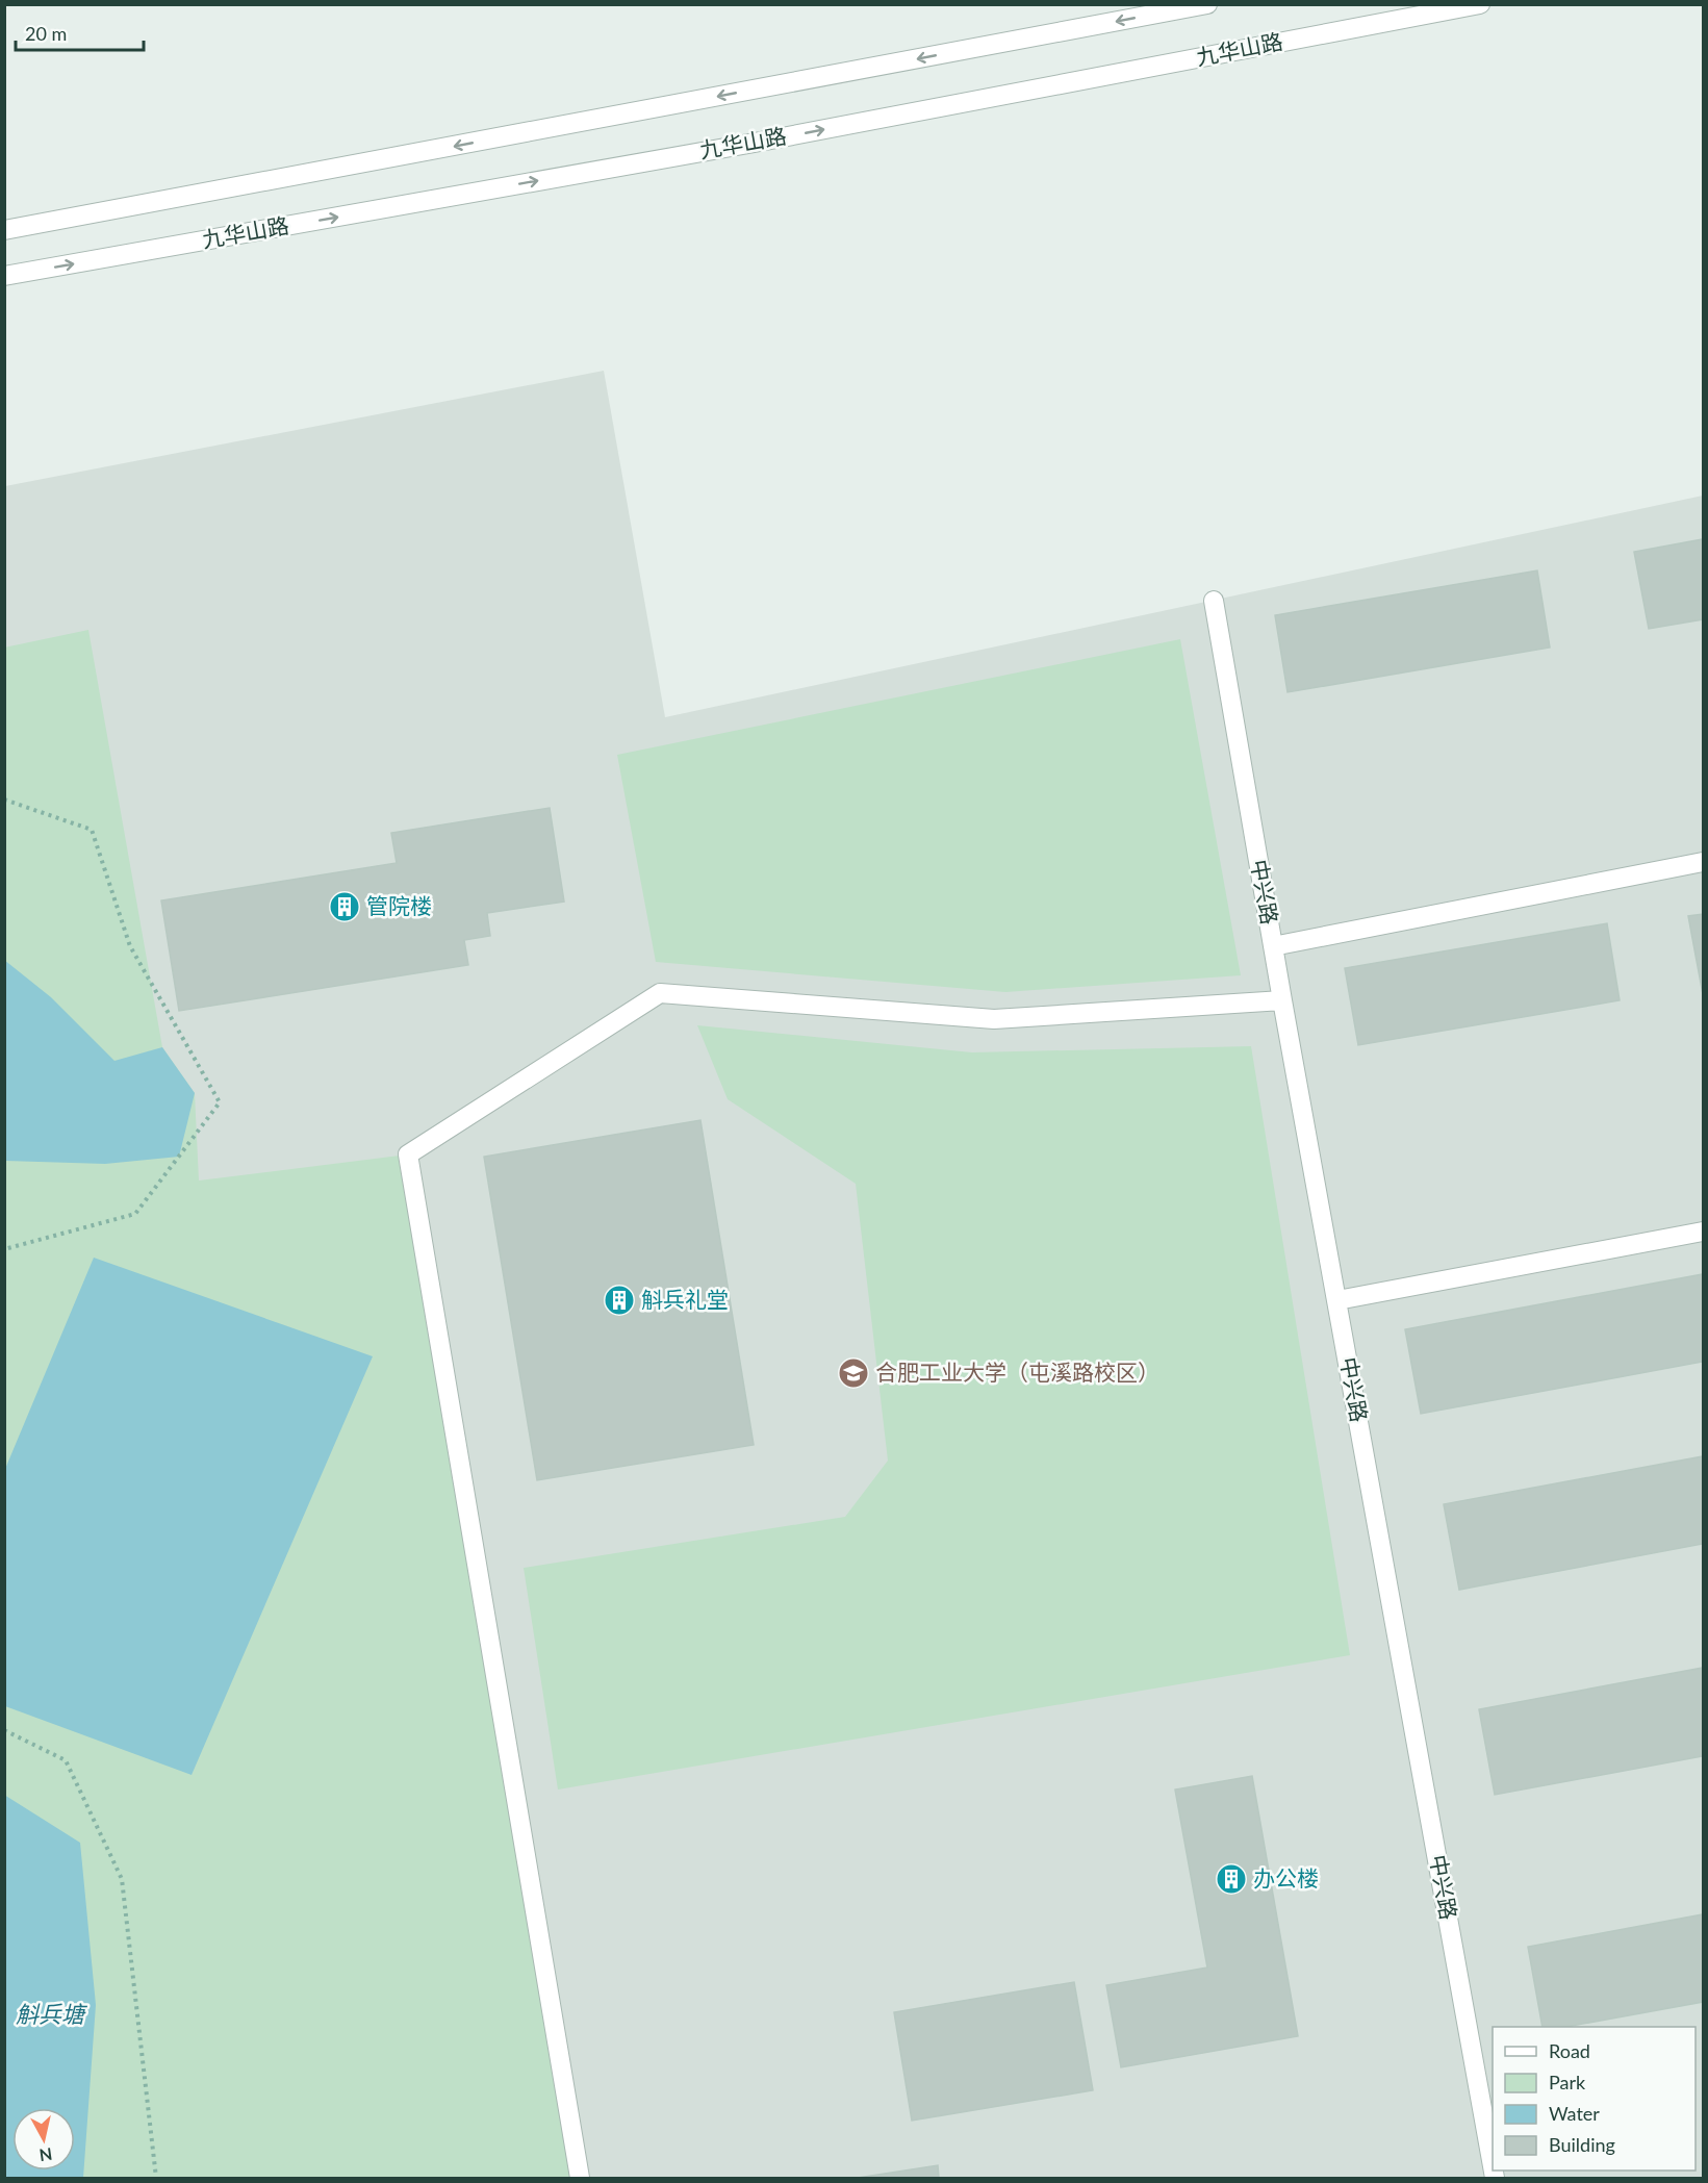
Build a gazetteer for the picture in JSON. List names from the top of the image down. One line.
{"streets":{"street":["九华山路","中兴路"]},"water":["斛兵塘"],"places":{"building":["管院楼","斛兵礼堂","办公楼"],"school or university":["合肥工业大学（屯溪路校区）"]},"legend":["Road","Park","Water","Building"],"scale_bar":"20 m","north":"bottom"}
